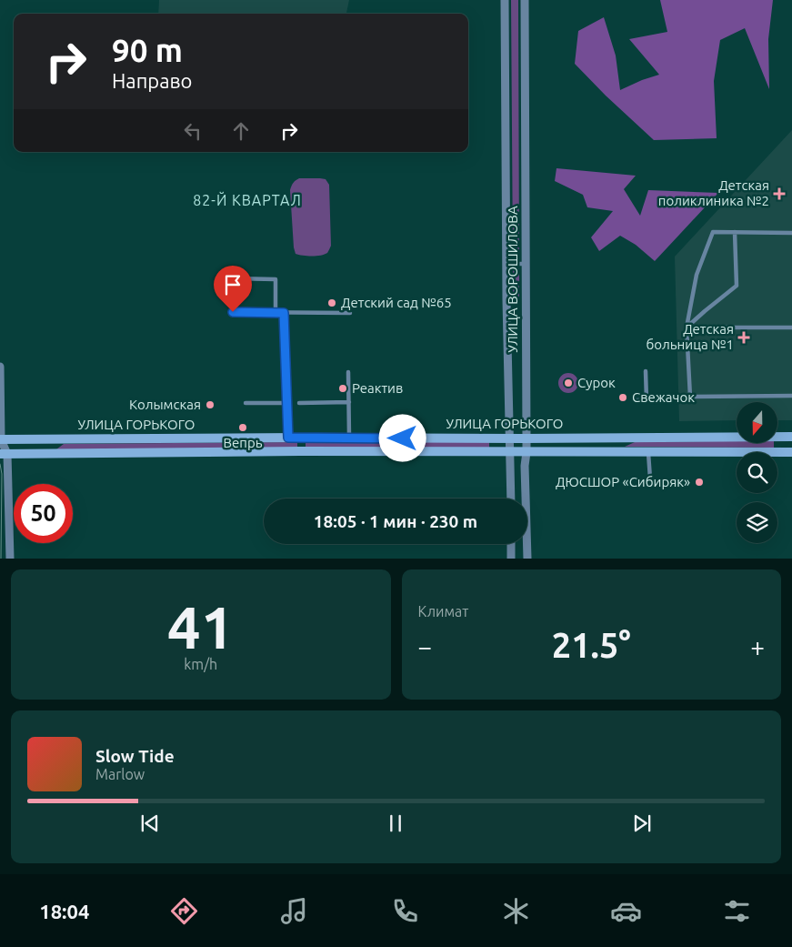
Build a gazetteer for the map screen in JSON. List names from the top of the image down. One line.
{"streets":{"main road":["УЛИЦА ГОРЬКОГО"],"street":["УЛИЦА ВОРОШИЛОВА"]},"crossings":[["УЛИЦА ВОРОШИЛОВА","УЛИЦА ГОРЬКОГО"]],"districts":["82-Й КВАРТАЛ"],"places":{"health":["Детская поликлиника №2","Детская больница №1"],"other":["Детский сад №65","Сурок","Реактив","Свежачок","Колымская","Вепрь","ДЮСШОР «Сибиряк»"]},"north":"bottom","page":{"turn":["90 m","Направо"],"limit":"50","trip":"18:05 · 1 мин · 230 m","tile":[["41","km/h"],"Климат"],"heat":["−","21.5°","+"],"song":["Slow Tide","Marlow"],"tabs":"18:04"}}
